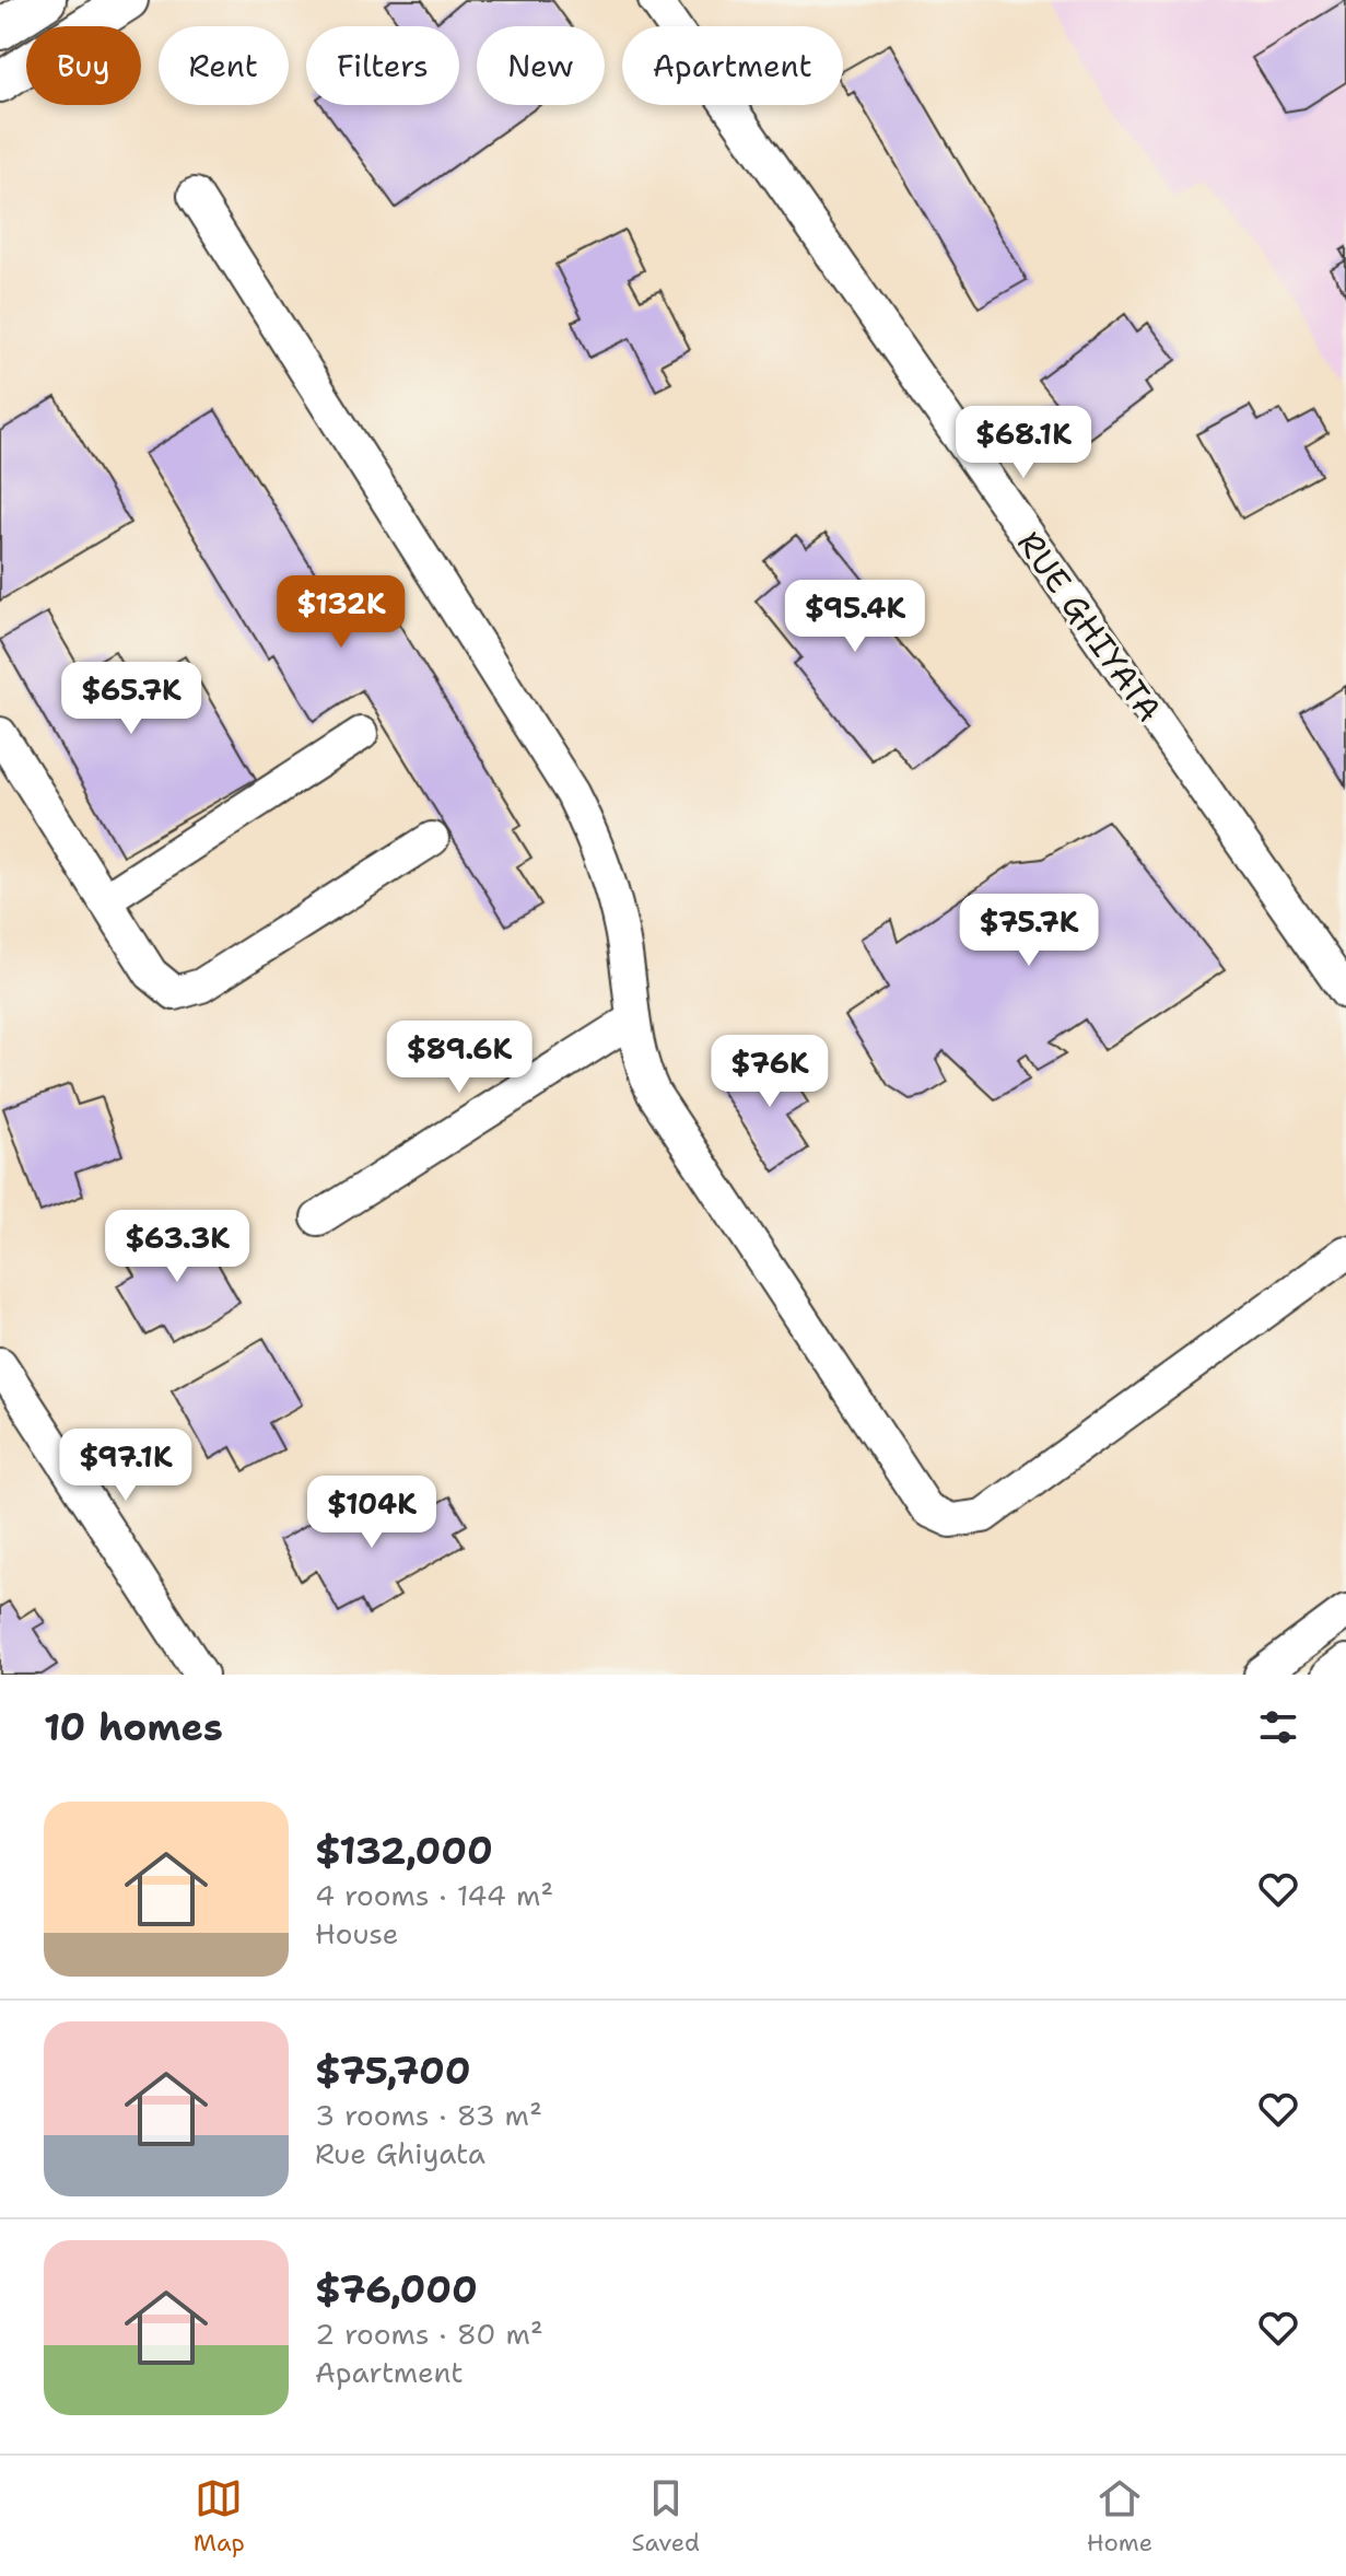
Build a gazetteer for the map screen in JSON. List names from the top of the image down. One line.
{"streets":{"street":["RUE GHIYATA"]},"page":{"chip":["Buy","Rent","Filters","New","Apartment"],"price":["$68.1K","$132K","$95.4K","$65.7K","$75.7K","$89.6K","$76K","$63.3K","$97.1K","$104K"],"heading":"10 homes","list":[{"name":"$132,000","note":"4 rooms · 144 m² · House"},{"name":"$75,700","note":"3 rooms · 83 m² · Rue Ghiyata"},{"name":"$76,000","note":"2 rooms · 80 m² · Apartment"}],"tabs":["Map","Saved","Home"]}}
